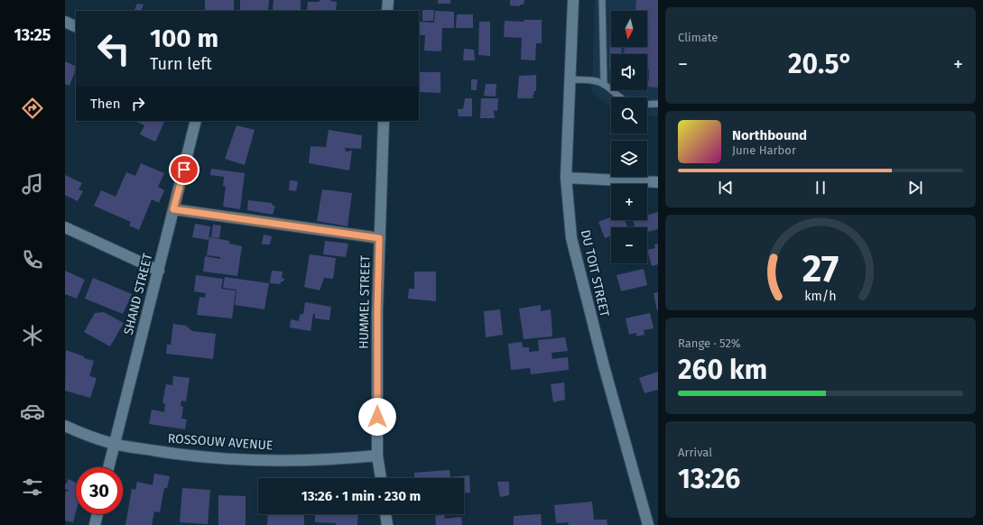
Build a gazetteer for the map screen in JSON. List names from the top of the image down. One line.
{"streets":{"street":["DU TOIT STREET","SHAND STREET","HUMMEL STREET","ROSSOUW AVENUE"]},"crossings":[["SHAND STREET","ROSSOUW AVENUE"],["HUMMEL STREET","ROSSOUW AVENUE"]],"north":"bottom","page":{"tabs":"13:25","tile":["Climate",["Range · 52%","260 km"],["Arrival","13:26"]],"map_buttons":["+","−"],"turn":["100 m","Turn left"],"heat":["−","20.5°","+"],"then":"Then","song":["Northbound","June Harbor"],"limit":"30","trip":"13:26 · 1 min · 230 m","gauge":["27","km/h"]}}
